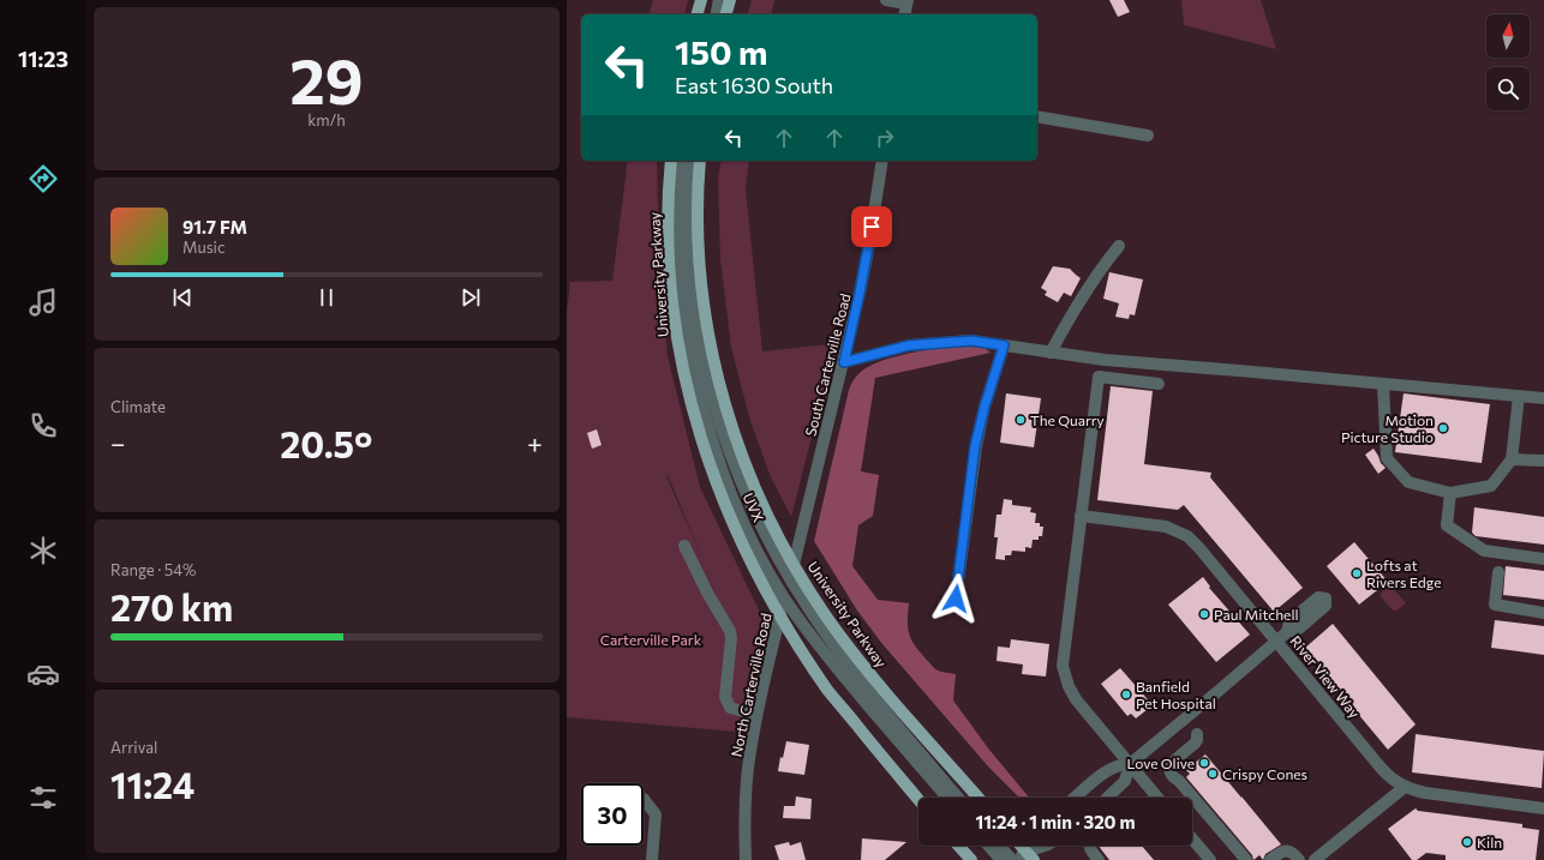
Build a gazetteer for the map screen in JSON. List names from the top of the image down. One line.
{"streets":{"main road":["University Parkway"],"street":["South Carterville Road","UVX","River View Way","North Carterville Road"]},"crossings":[["South Carterville Road","North Carterville Road"]],"parks":["Carterville Park"],"places":["The Quarry","Motion Picture Studio","Lofts at Rivers Edge","Paul Mitchell","Banfield Pet Hospital","Love Olive","Crispy Cones","Kiln"],"north":"top","page":{"tabs":"11:23","tile":[["29","km/h"],"Climate",["Range · 54%","270 km"],["Arrival","11:24"]],"turn":["150 m","East 1630 South"],"song":["91.7 FM","Music"],"heat":["−","20.5°","+"],"limit":"30","trip":"11:24 · 1 min · 320 m"}}
